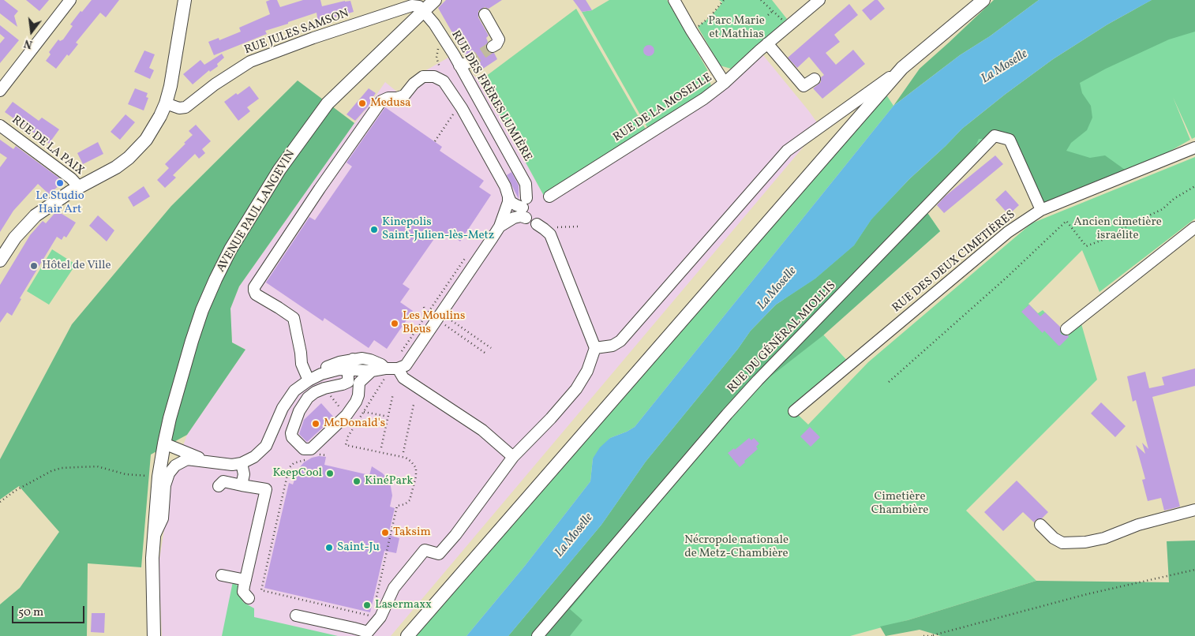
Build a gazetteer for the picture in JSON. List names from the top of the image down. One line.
{"streets":{"main road":["AVENUE PAUL LANGEVIN"],"street":["RUE JULES SAMSON","RUE DES FRÈRES LUMIÈRE","RUE DE LA MOSELLE","RUE DE LA PAIX","RUE DES DEUX CIMETIÈRES","RUE DU GÉNÉRAL MIOLLIS"]},"crossings":[["RUE JULES SAMSON","RUE DES FRÈRES LUMIÈRE"],["RUE JULES SAMSON","AVENUE PAUL LANGEVIN"],["RUE DES FRÈRES LUMIÈRE","AVENUE PAUL LANGEVIN"],["RUE DES DEUX CIMETIÈRES","RUE DU GÉNÉRAL MIOLLIS"]],"water":["La Moselle"],"parks":["Parc Marie et Mathias","Ancien cimetière israélite","Cimetière Chambière","Nécropole nationale de Metz-Chambière"],"places":["Medusa","Le Studio Hair Art","Kinepolis Saint-Julien-lès-Metz","Hôtel de Ville","Les Moulins Bleus","McDonald's","KeepCool","KinéPark","Taksim","Saint-Ju","Lasermaxx"],"scale_bar":"50 m","north":"bottom"}
